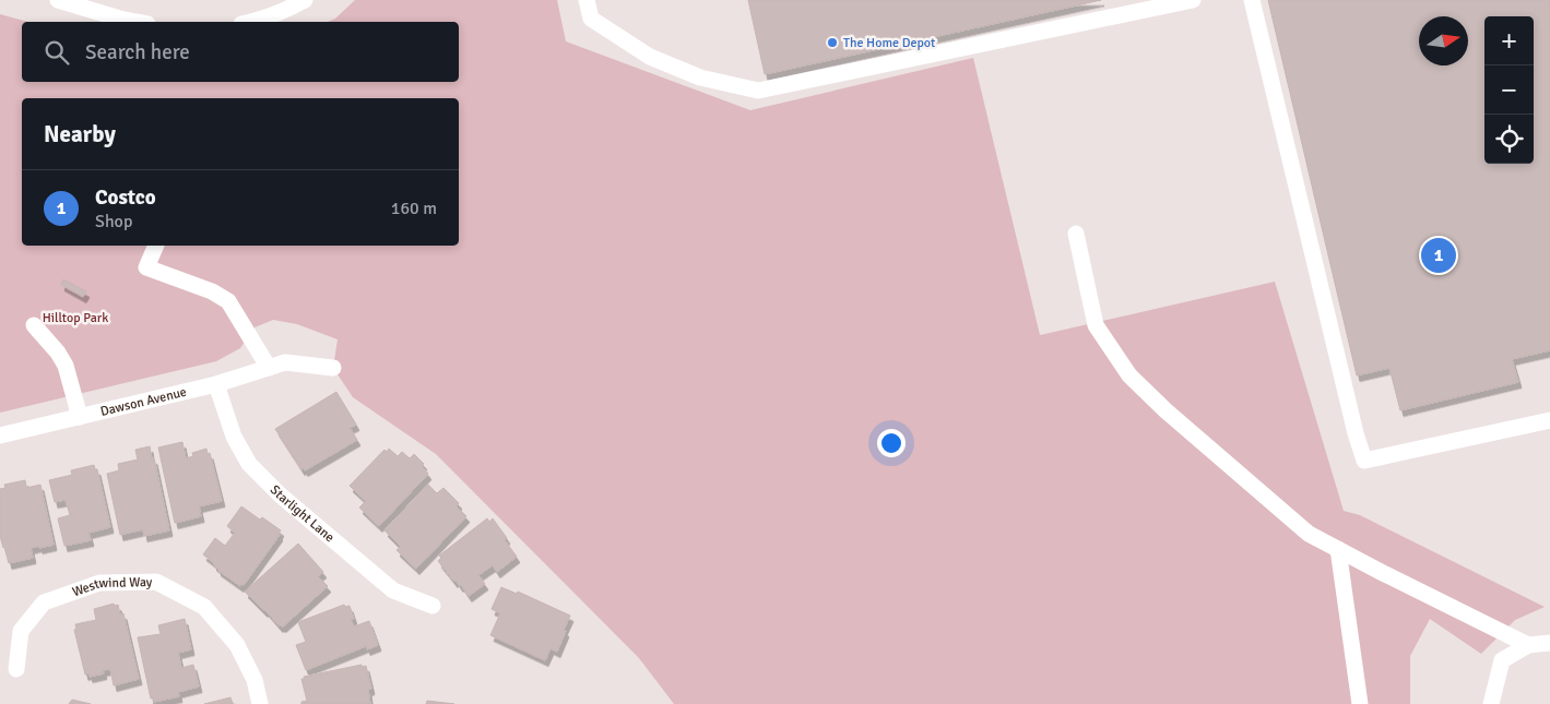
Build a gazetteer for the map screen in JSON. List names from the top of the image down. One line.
{"streets":{"street":["Dawson Avenue","Starlight Lane","Westwind Way"]},"crossings":[["Dawson Avenue","Starlight Lane"]],"parks":["Hilltop Park"],"places":["The Home Depot"],"north":"right","page":{"map_buttons":["+","−"],"search":"Search here","heading":"Nearby","list":[{"mark":"1","name":"Costco","note":"Shop","value":"160 m"}],"pins":"1"}}
